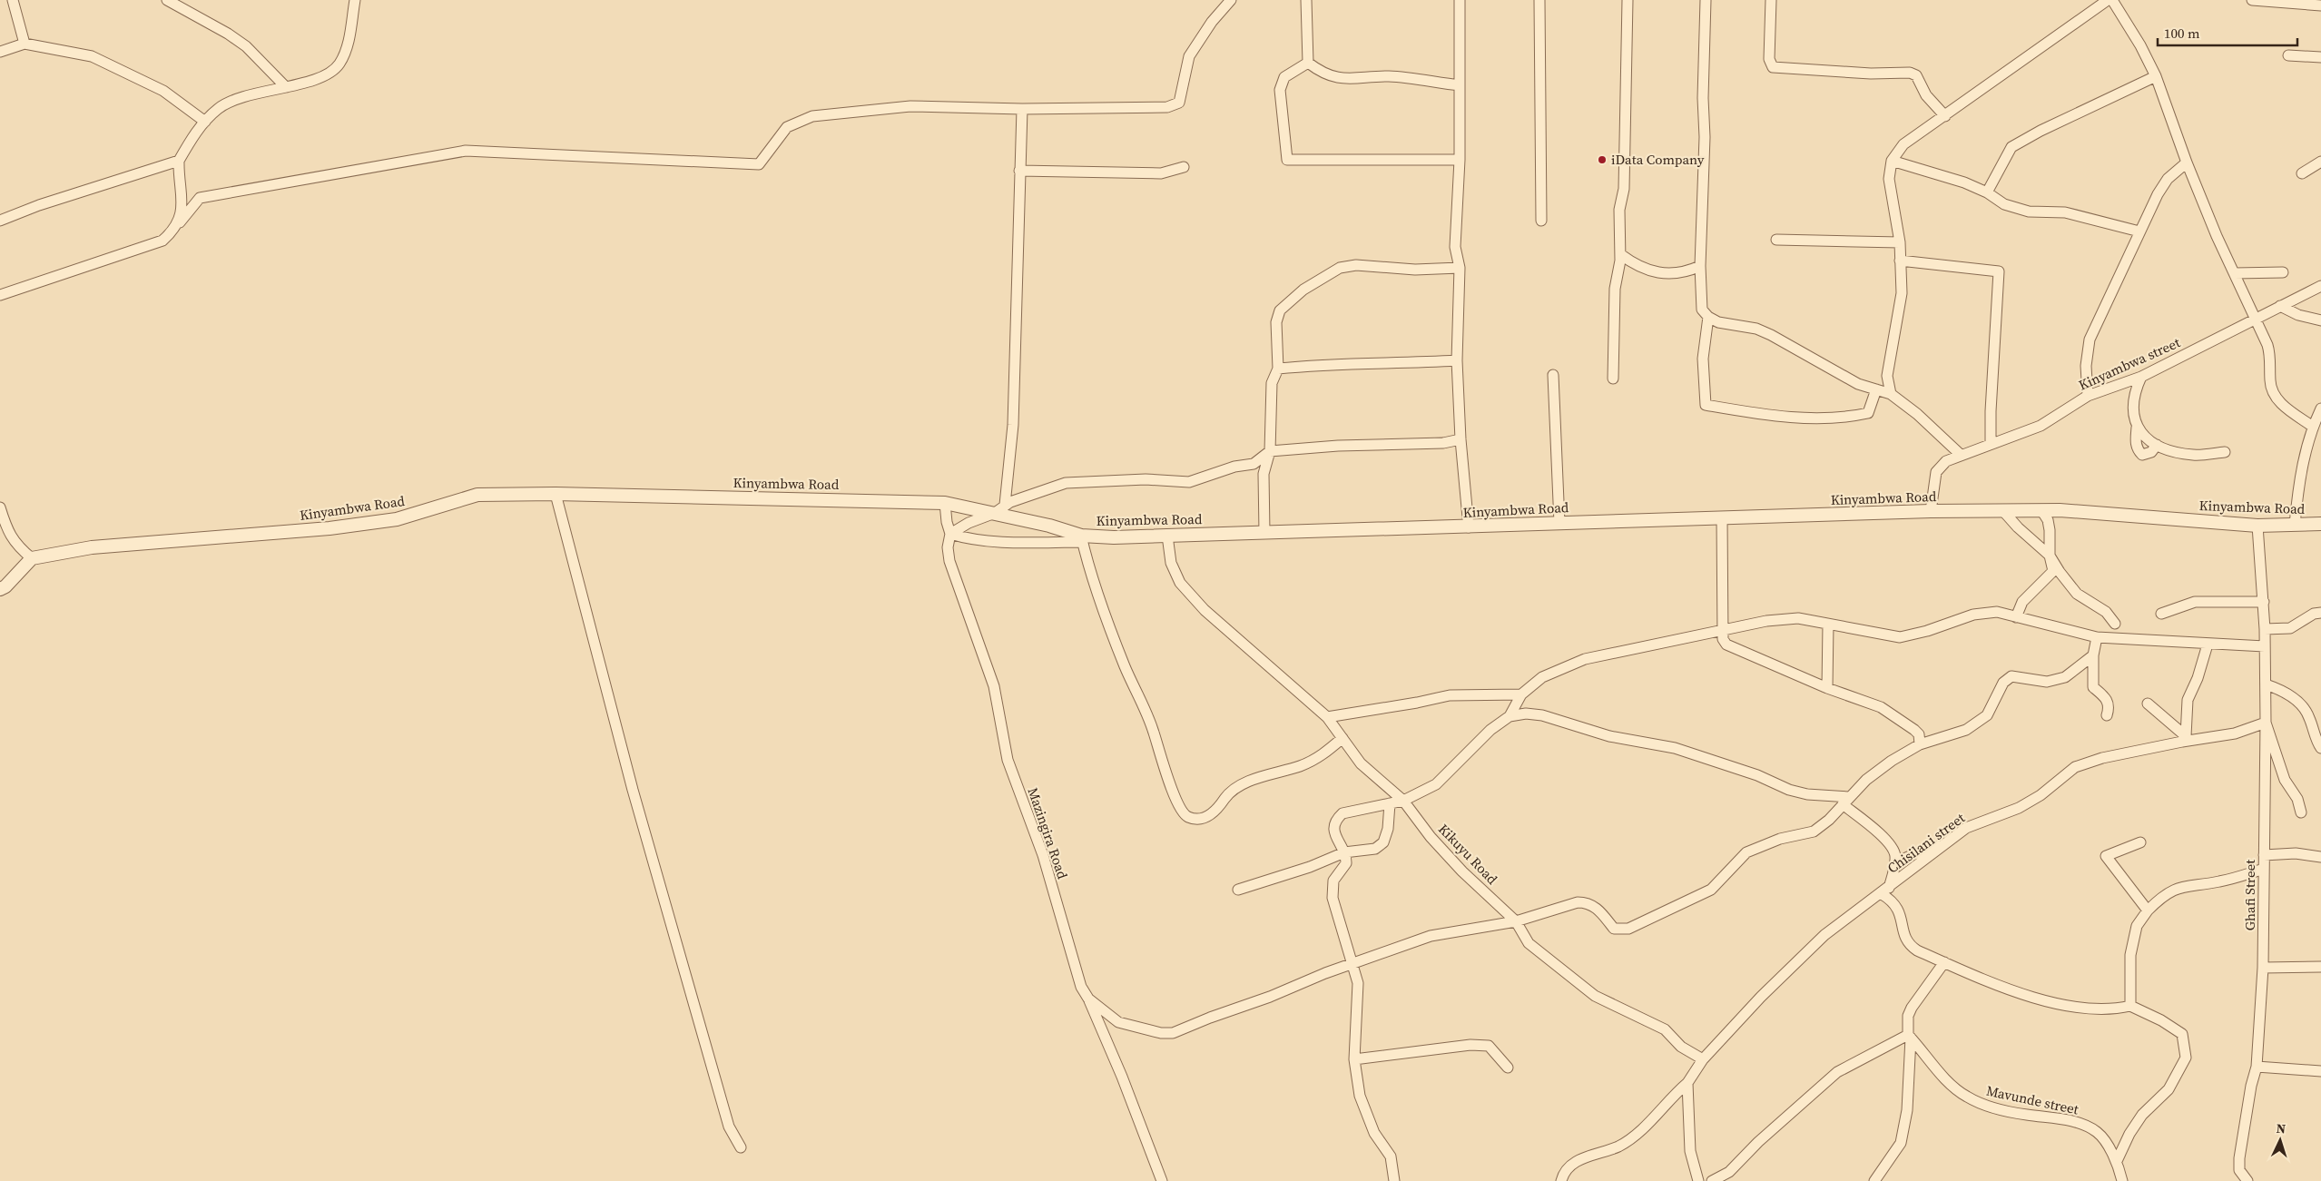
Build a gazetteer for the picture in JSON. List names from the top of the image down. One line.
{"streets":{"street":["Kinyambwa street","Kinyambwa Road","Mazingira Road","Chisilani street","Kikuyu Road","Ghafi Street","Mavunde street"]},"crossings":[["Kinyambwa street","Kinyambwa Road"],["Kinyambwa Road","Mazingira Road"],["Kinyambwa Road","Kikuyu Road"],["Kinyambwa Road","Ghafi Street"],["Chisilani street","Kikuyu Road"],["Chisilani street","Ghafi Street"]],"places":["iData Company"],"scale_bar":"100 m","north":"top"}
